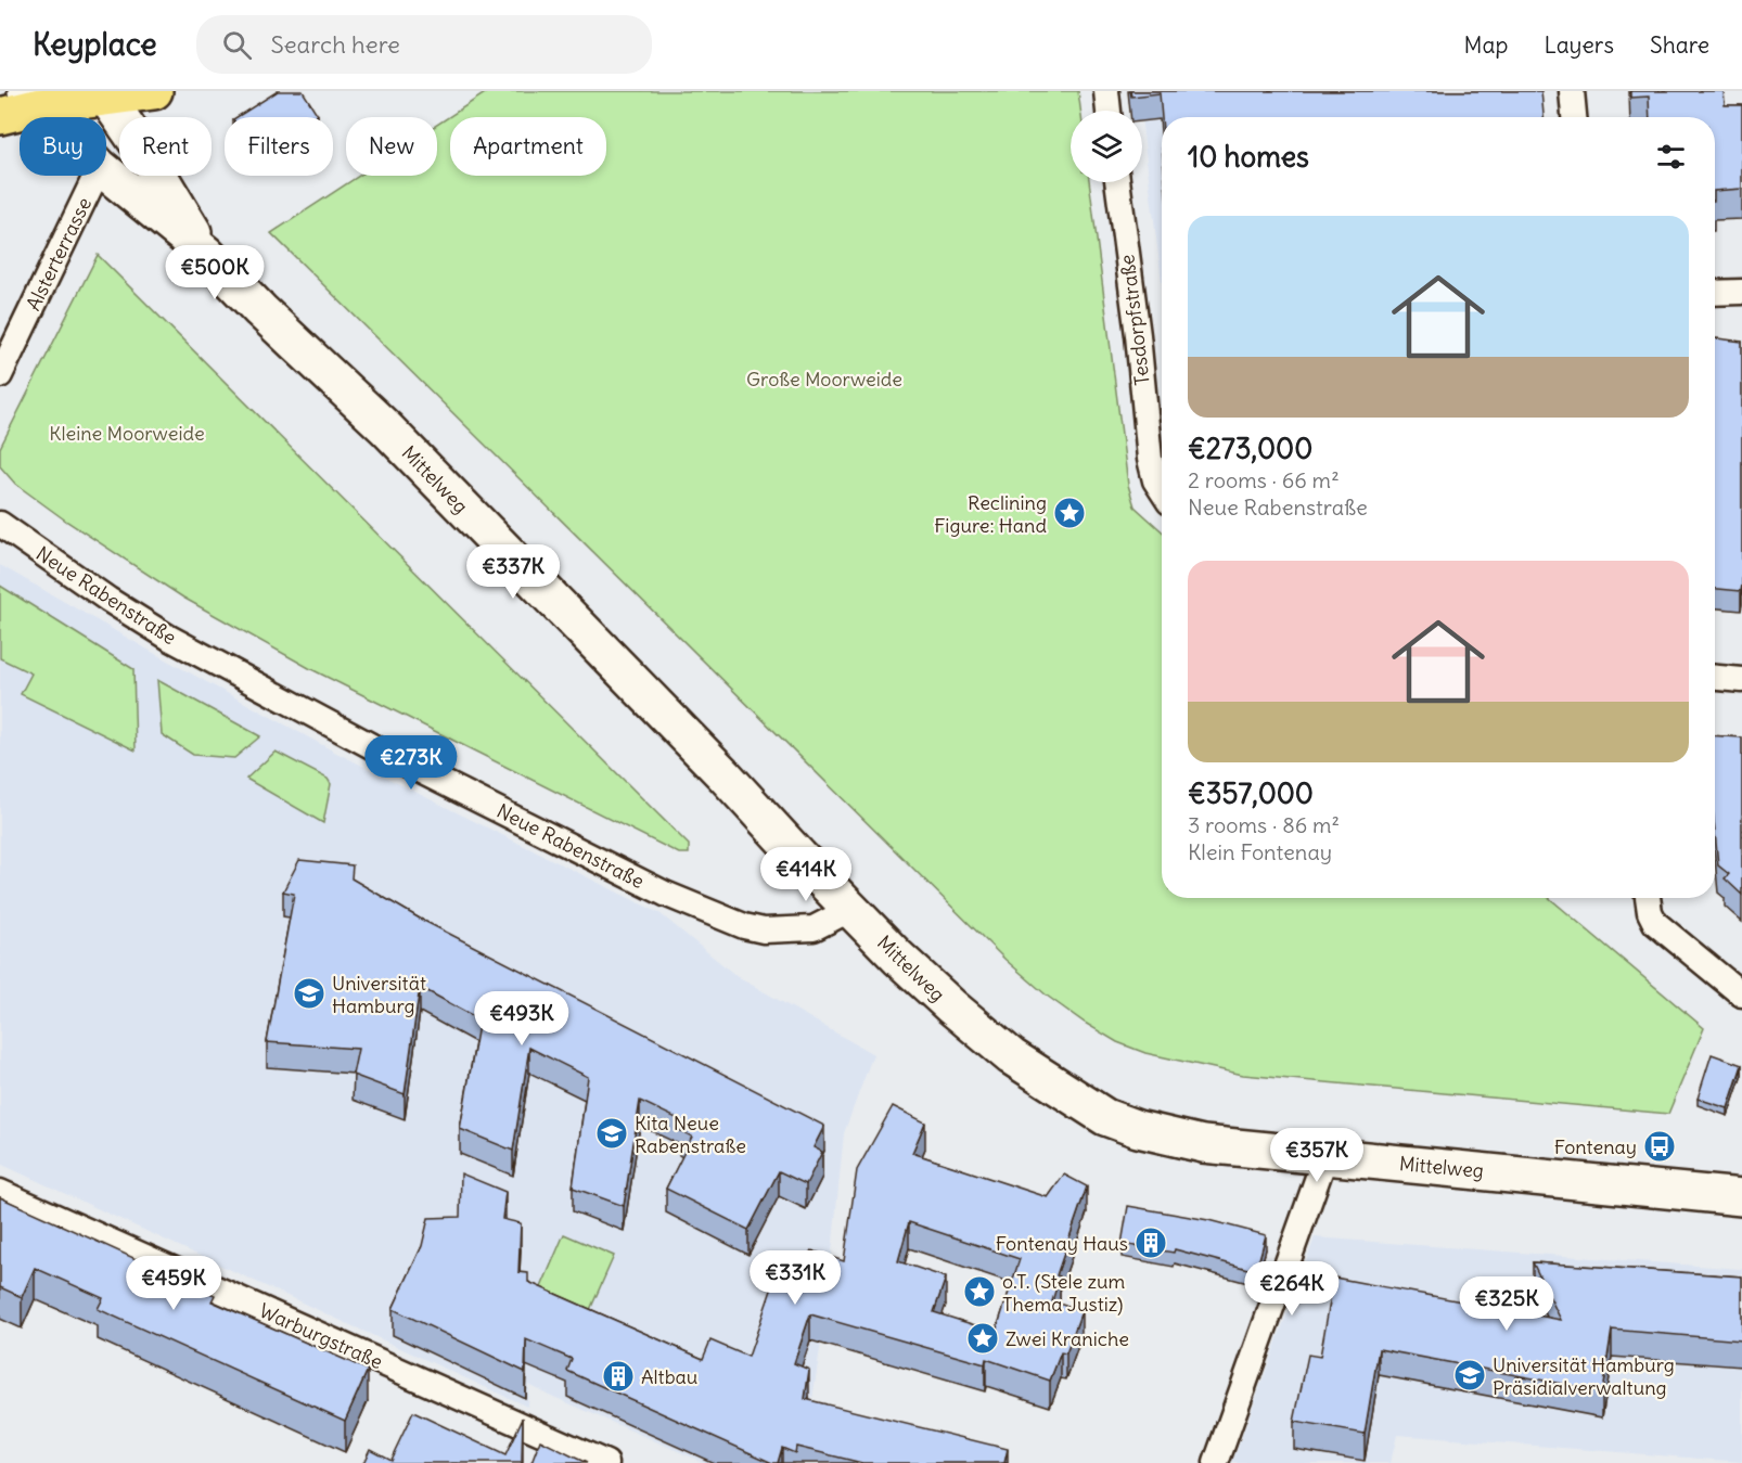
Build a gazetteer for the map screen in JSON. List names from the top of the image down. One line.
{"streets":{"street":["Alsterterrasse","Tesdorpfstraße","Mittelweg","Neue Rabenstraße","Warburgstraße"]},"crossings":[["Mittelweg","Neue Rabenstraße"]],"parks":["Große Moorweide","Kleine Moorweide"],"places":{"place":["Reclining Figure: Hand","o.T. (Stele zum Thema Justiz)","Zwei Kraniche"],"school or university":["Universität Hamburg","Kita Neue Rabenstraße","Universität Hamburg Präsidialverwaltung"],"bus stop":["Fontenay"],"building":["Fontenay Haus","Altbau"]},"page":{"header":"Keyplace","search":"Search here","nav":["Map","Layers","Share"],"chip":["Buy","Rent","Filters","New","Apartment"],"heading":"10 homes","list":[{"name":"€273,000","note":"2 rooms · 66 m² · Neue Rabenstraße"},{"name":"€357,000","note":"3 rooms · 86 m² · Klein Fontenay"}],"price":["€500K","€337K","€273K","€414K","€493K","€357K","€331K","€459K","€264K","€325K"]}}
